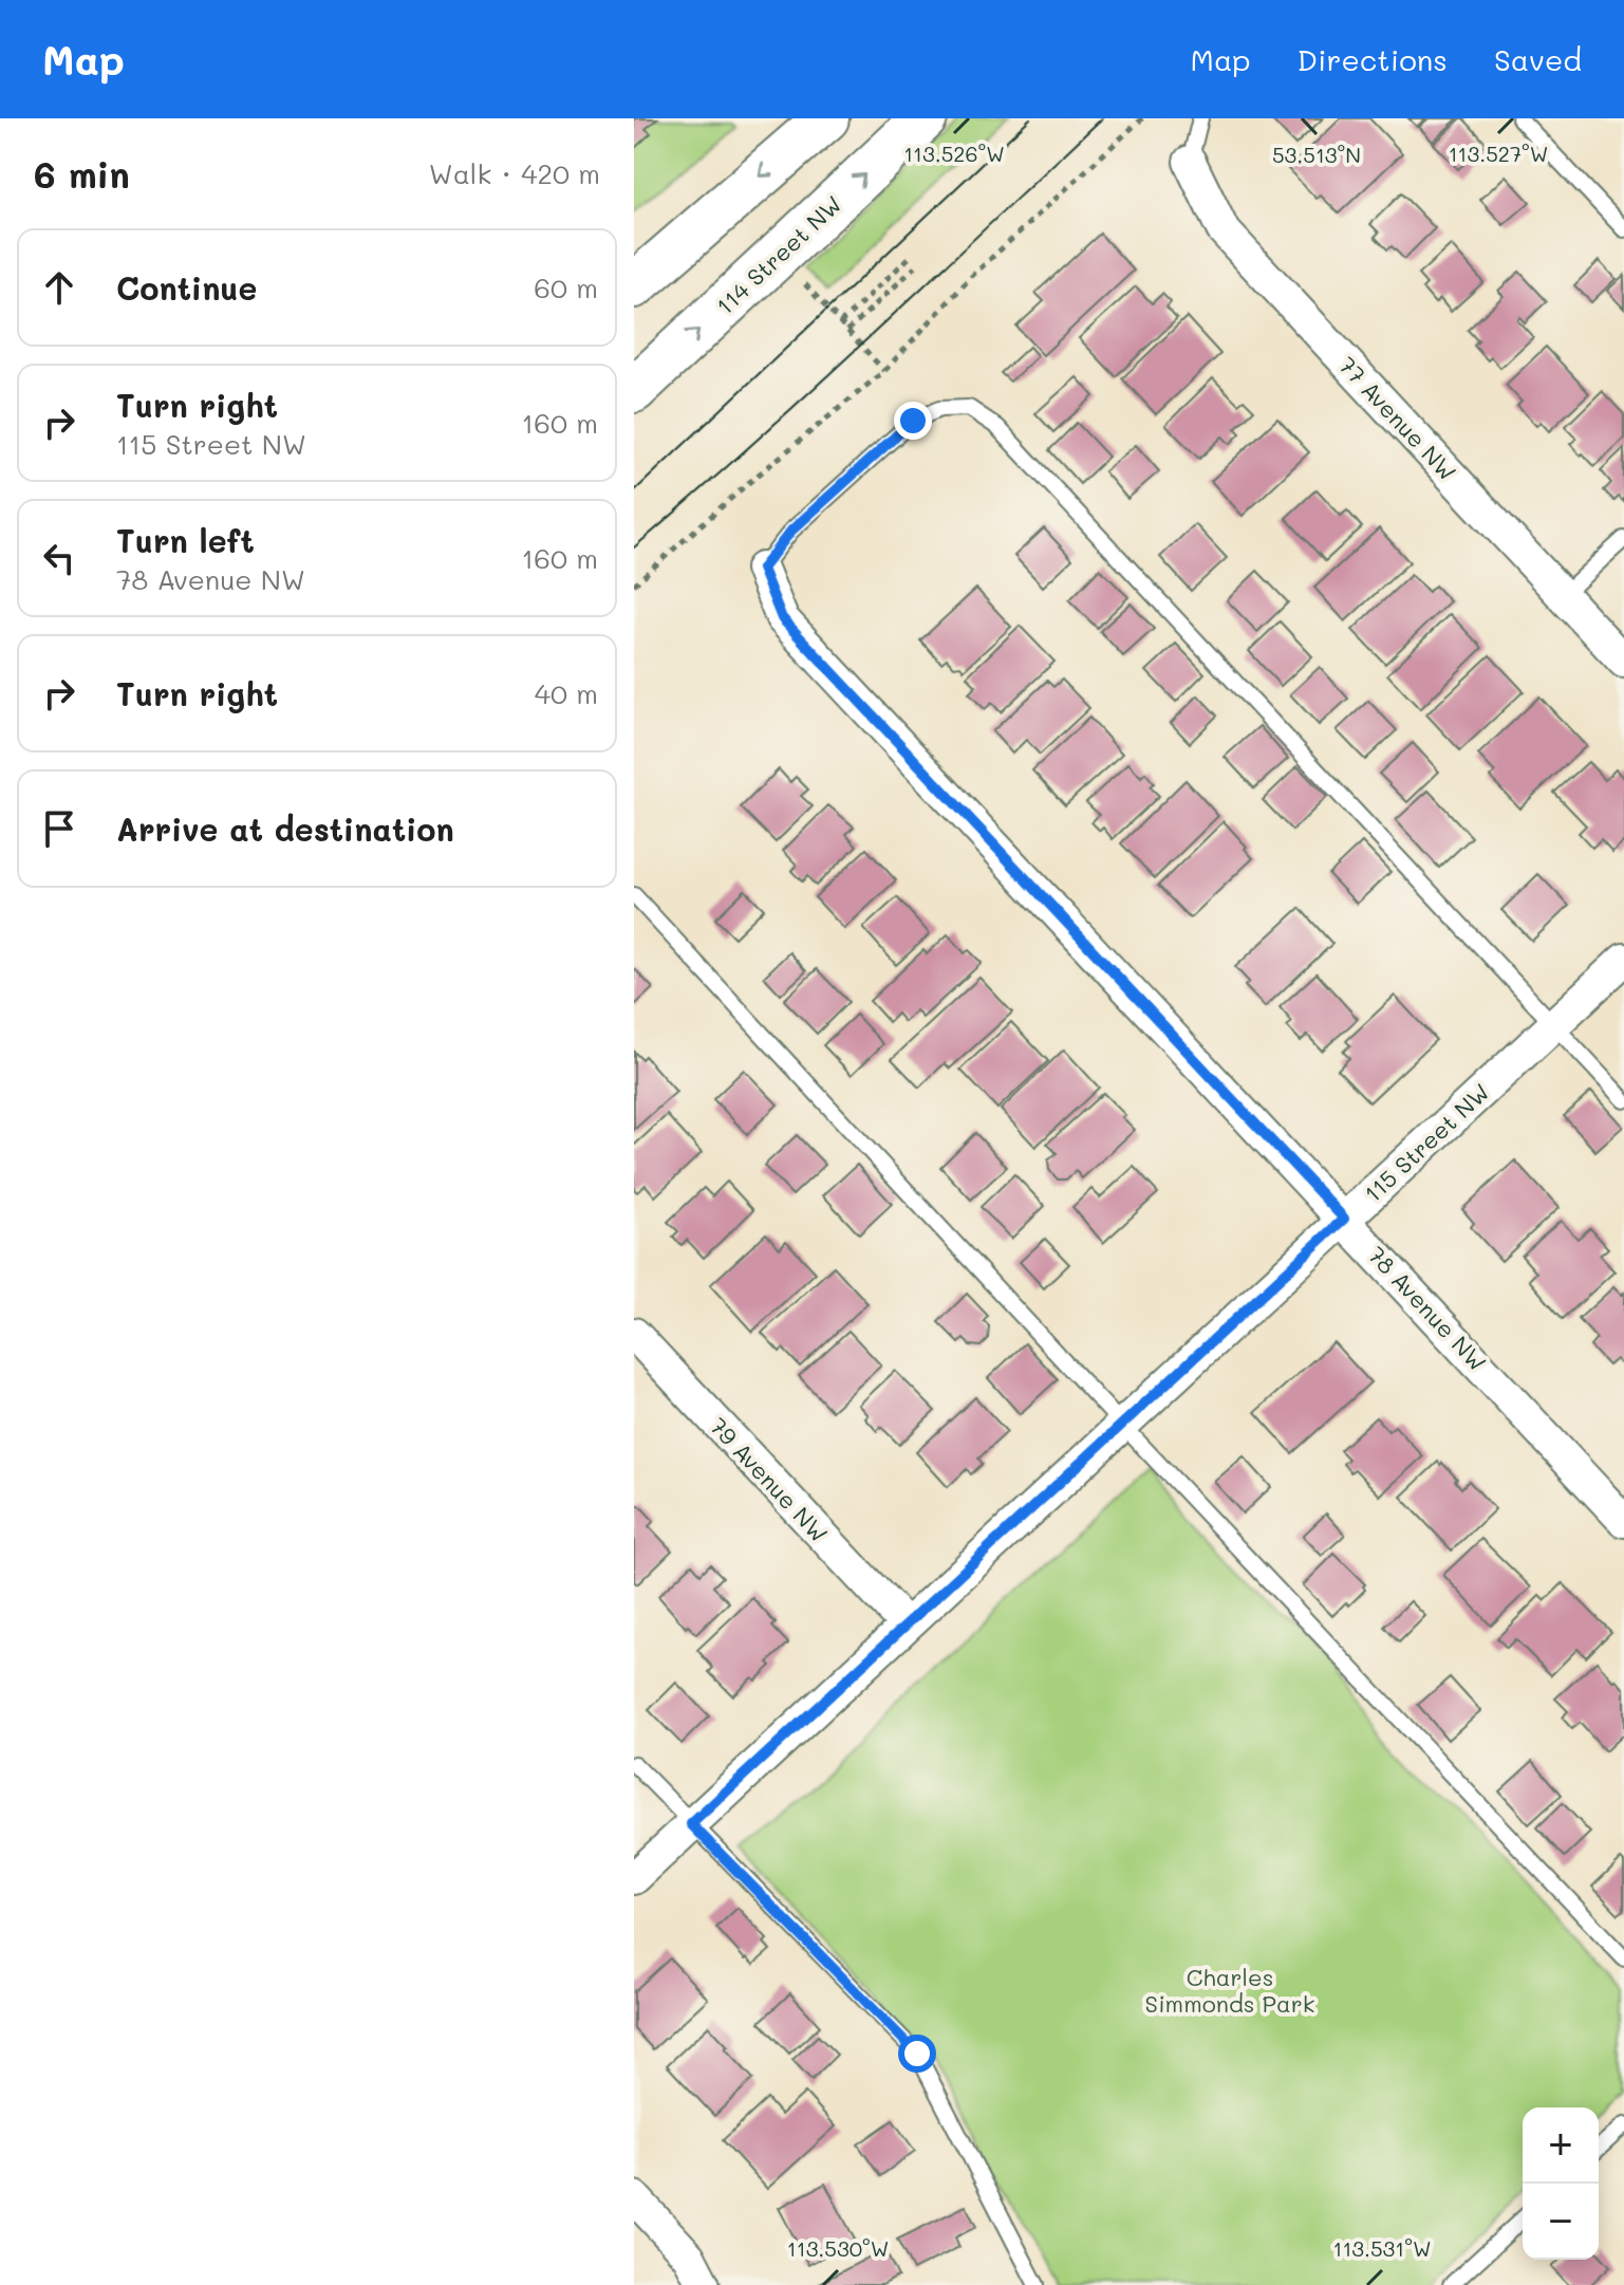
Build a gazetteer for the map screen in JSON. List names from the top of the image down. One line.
{"streets":{"main road":["114 Street NW"],"street":["77 Avenue NW","115 Street NW","78 Avenue NW","79 Avenue NW"]},"crossings":[["115 Street NW","78 Avenue NW"],["115 Street NW","79 Avenue NW"]],"parks":["Charles Simmonds Park"],"page":{"header":"Map","nav":["Map","Directions","Saved"],"heading":["6 min","Walk · 420 m"],"list":[["Continue","60 m"],["Turn right","115 Street NW","160 m"],["Turn left","78 Avenue NW","160 m"],["Turn right","40 m"],"Arrive at destination"],"map_buttons":["+","−"]},"coordinates":["113.526°W","113.527°W","53.513°N","113.530°W","113.531°W"]}
